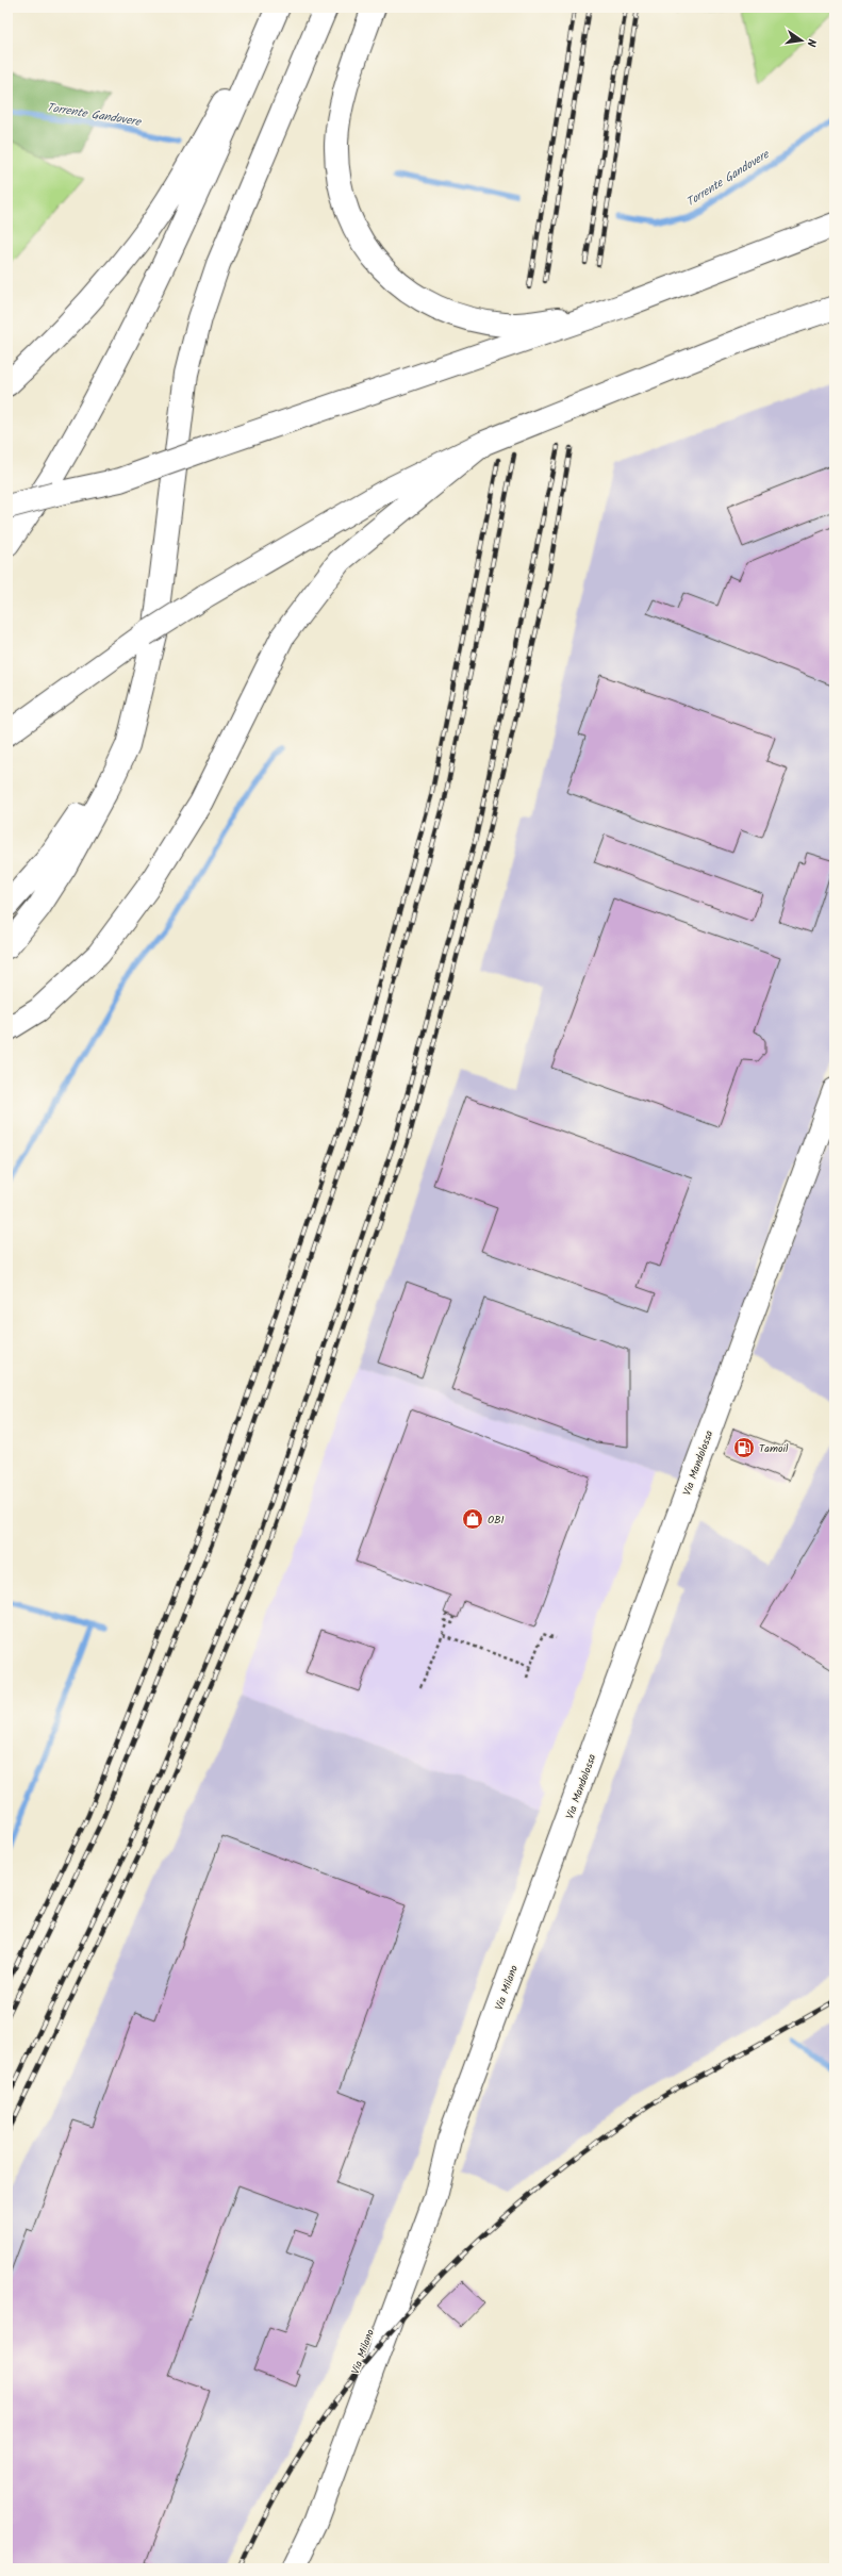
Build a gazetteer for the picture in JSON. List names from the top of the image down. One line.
{"streets":{"main road":["Via Mandolossa","Via Milano"]},"crossings":[["Via Mandolossa","Via Milano"]],"water":["Torrente Gandovere"],"places":{"fuel station":["Tamoil"],"shop":["OBI"]},"north":"right"}
